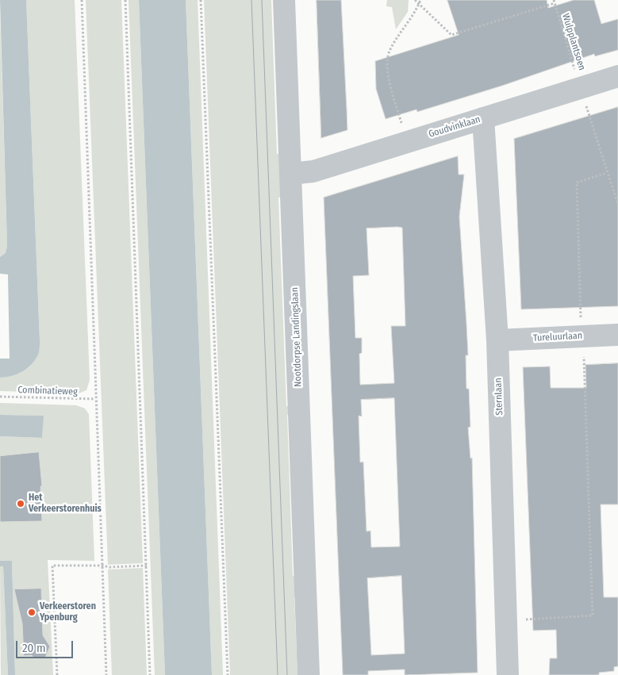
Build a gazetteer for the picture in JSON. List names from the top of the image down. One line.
{"streets":{"street":["Goudvinklaan","Nootdorpse Landingslaan","Tureluurlaan","Sternlaan"],"path":["Wulpplantsoen","Combinatieweg"]},"crossings":[["Wulpplantsoen","Goudvinklaan"],["Goudvinklaan","Nootdorpse Landingslaan"],["Goudvinklaan","Sternlaan"],["Tureluurlaan","Sternlaan"]],"places":["Het Verkeerstorenhuis","Verkeerstoren Ypenburg"],"scale_bar":"20 m"}
